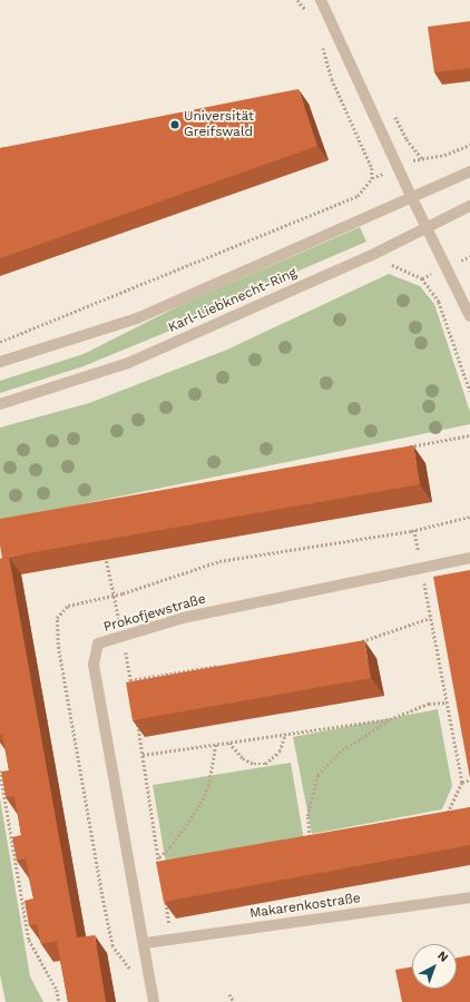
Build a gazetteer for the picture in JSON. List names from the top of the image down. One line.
{"streets":{"street":["Karl-Liebknecht-Ring","Prokofjewstraße","Makarenkostraße"]},"crossings":[["Prokofjewstraße","Makarenkostraße"]],"places":["Universität Greifswald"],"north":"top right"}
